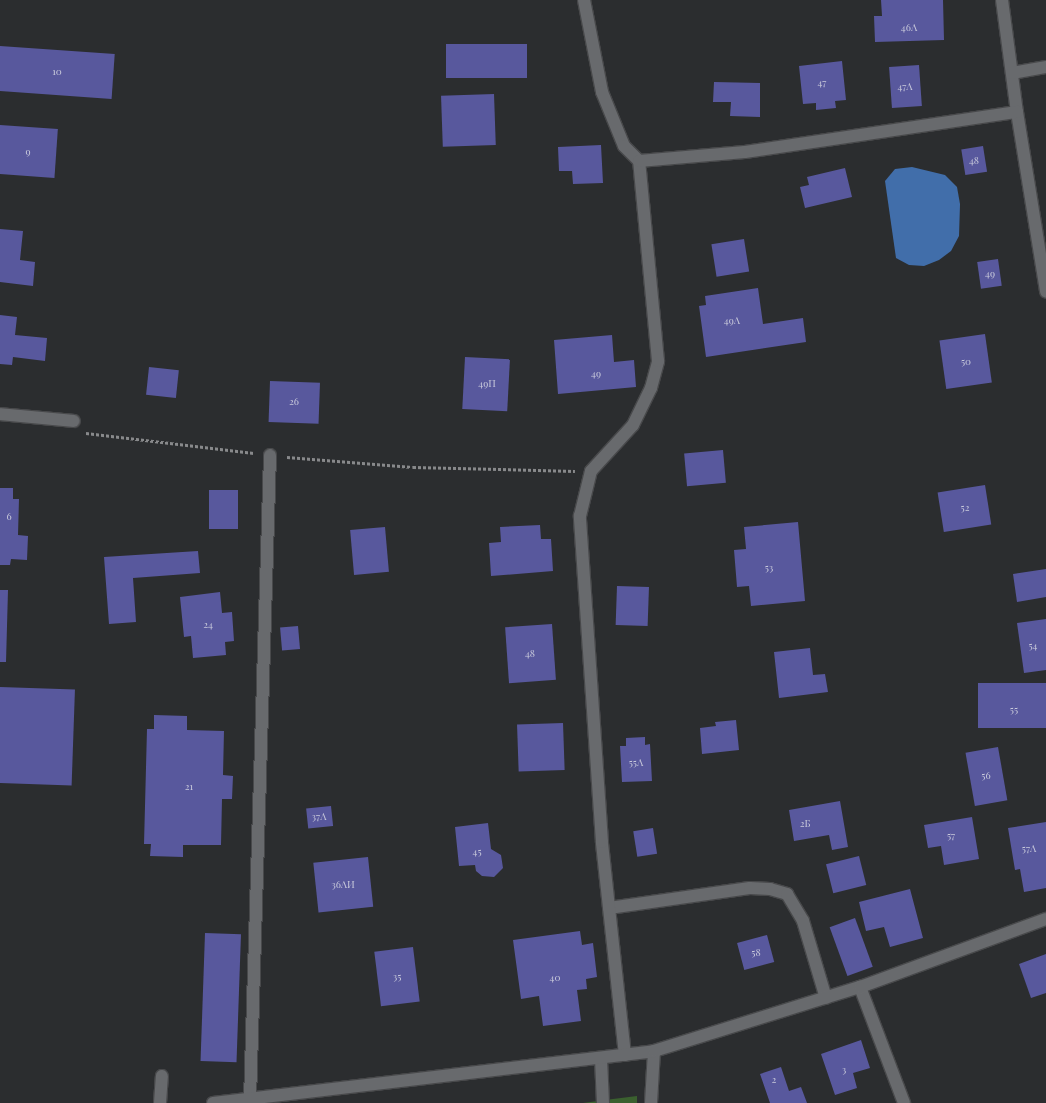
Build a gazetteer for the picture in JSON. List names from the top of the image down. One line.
{"house_numbers":["46А","10","47","47А","9","48","49","49А","50","49","49П","26","52","6","53","24","54","48","55","55А","56","21","37А","2Б","57","57А","45","36АИ","58","35","40","3","2"]}
